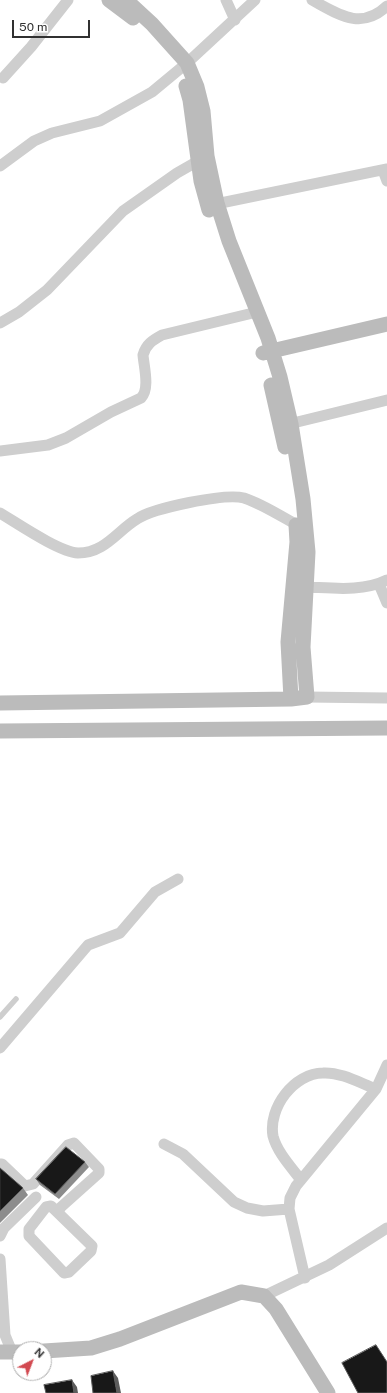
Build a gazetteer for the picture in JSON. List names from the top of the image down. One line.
{"scale_bar":"50 m","north":"top right"}
